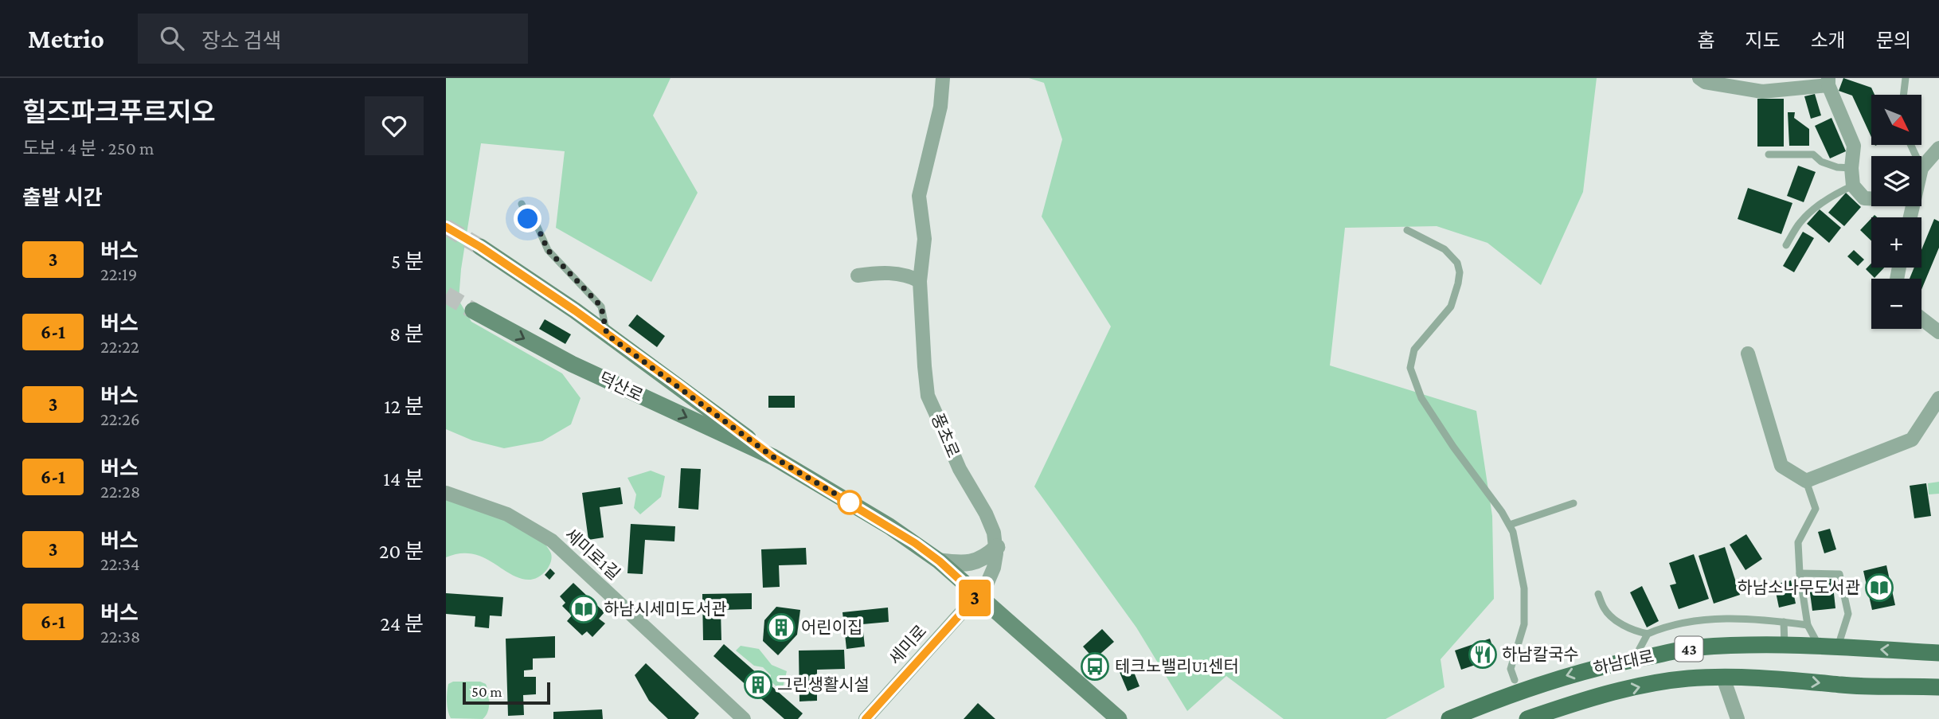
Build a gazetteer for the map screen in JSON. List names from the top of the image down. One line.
{"streets":{"main road":["덕산로","43","하남대로"],"street":["풍초로","세미로1길","세미로"]},"crossings":[["덕산로","풍초로"],["덕산로","세미로"],["풍초로","세미로"]],"places":{"library":["하남소나무도서관","하남시세미도서관"],"building":["어린이집","그린생활시설"],"restaurant":["하남칼국수"],"bus stop":["테크노밸리U1센터"]},"lines":["bus line 3"],"scale_bar":"50 m","north":"bottom right","page":{"header":"Metrio","search":"장소 검색","nav":["홈","지도","소개","문의"],"heading":[["힐즈파크푸르지오","도보 · 4 분 · 250 m"],"출발 시간"],"on_map":"3","map_buttons":["+","−"],"list":[{"mark":"3","name":"버스","note":"22:19","value":"5 분"},{"mark":"6-1","name":"버스","note":"22:22","value":"8 분"},{"mark":"3","name":"버스","note":"22:26","value":"12 분"},{"mark":"6-1","name":"버스","note":"22:28","value":"14 분"},{"mark":"3","name":"버스","note":"22:34","value":"20 분"},{"mark":"6-1","name":"버스","note":"22:38","value":"24 분"}],"scale":"50 m"}}
